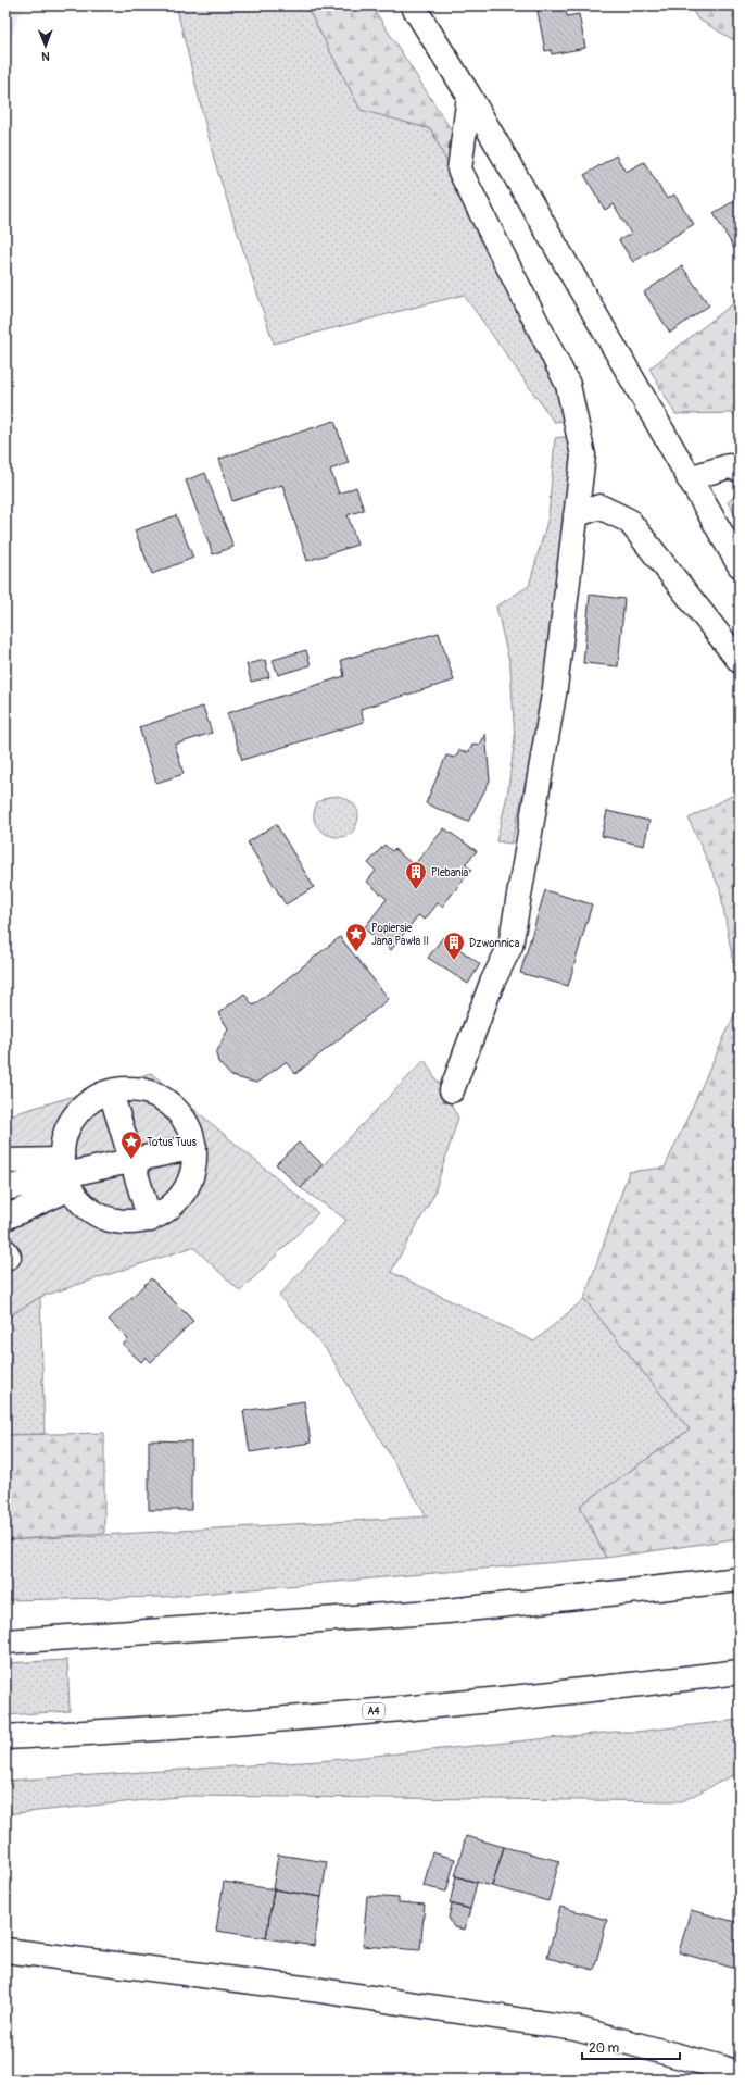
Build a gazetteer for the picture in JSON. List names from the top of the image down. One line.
{"streets":{"main road":["A4"]},"places":{"building":["Plebania","Dzwonnica"],"place":["Popiersie Jana Pawła II","Totus Tuus"]},"scale_bar":"20 m","north":"bottom"}
